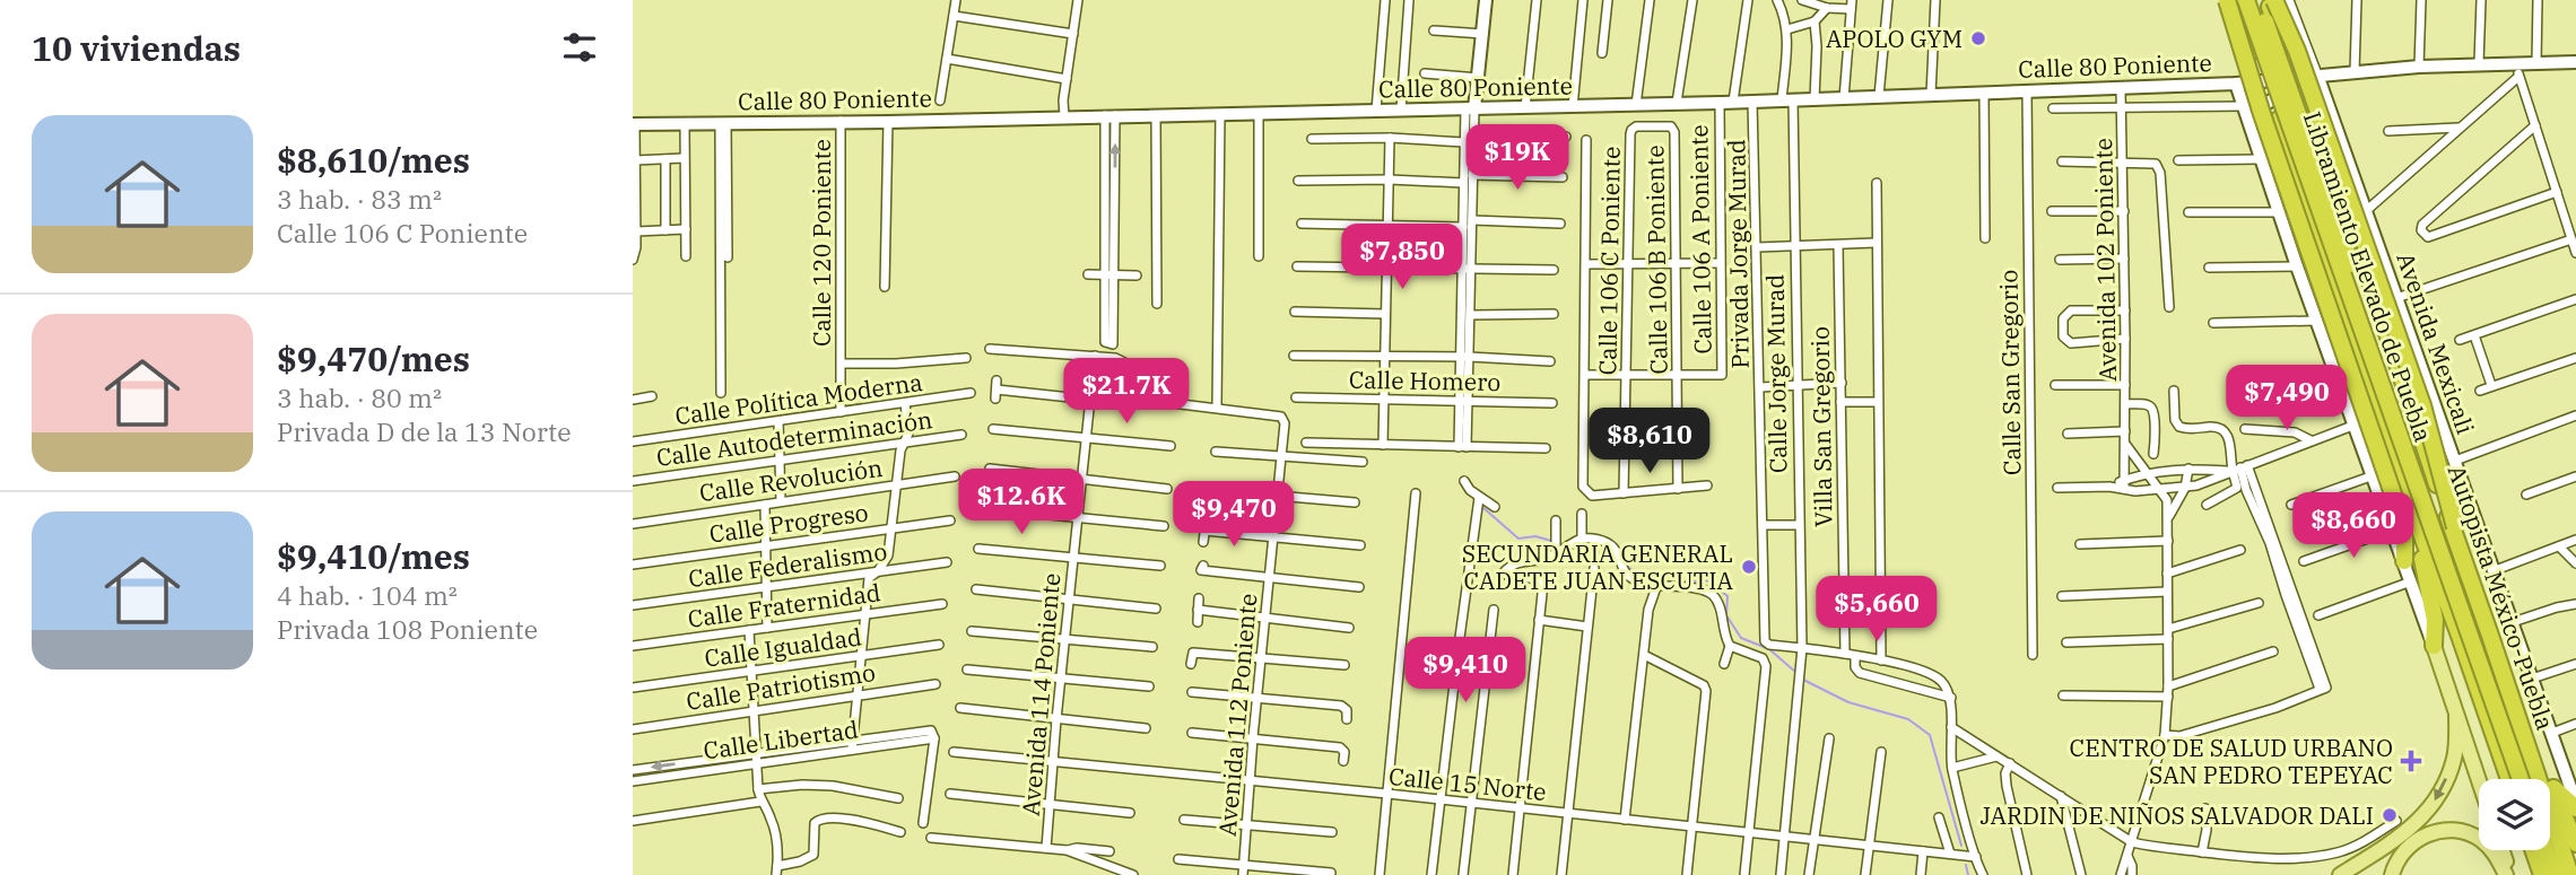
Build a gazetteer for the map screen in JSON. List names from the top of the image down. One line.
{"streets":{"highway":["Libramiento Elevado de Puebla","Autopista México-Puebla"],"street":["Calle 80 Poniente","Calle 106 A Poniente","Calle 120 Poniente","Privada Jorge Murad","Calle 106 B Poniente","Avenida 102 Poniente","Calle 106 C Poniente","Avenida Mexicali","Calle San Gregorio","Calle Jorge Murad","Calle Homero","Calle Política Moderna","Villa San Gregorio","Calle Autodeterminación","Calle Revolución","Calle Progreso","Calle Federalismo","Calle Fraternidad","Calle Igualdad","Calle Patriotismo","Avenida 114 Poniente","Avenida 112 Poniente","Calle Libertad","Calle 15 Norte"]},"crossings":[["Calle 80 Poniente","Calle 106 A Poniente"],["Calle 80 Poniente","Calle 120 Poniente"],["Calle 80 Poniente","Privada Jorge Murad"],["Calle 80 Poniente","Avenida 102 Poniente"],["Calle 80 Poniente","Avenida Mexicali"],["Calle 80 Poniente","Calle San Gregorio"],["Calle 80 Poniente","Calle Jorge Murad"],["Calle 106 A Poniente","Calle 106 B Poniente"],["Calle 120 Poniente","Calle Política Moderna"],["Privada Jorge Murad","Calle Jorge Murad"],["Calle 106 B Poniente","Calle 106 C Poniente"],["Calle Jorge Murad","Calle 15 Norte"],["Avenida 114 Poniente","Calle 15 Norte"],["Avenida 112 Poniente","Calle 15 Norte"]],"places":{"other":["APOLO GYM","SECUNDARIA GENERAL CADETE JUAN ESCUTIA","JARDIN DE NIÑOS SALVADOR DALI"],"health":["CENTRO DE SALUD URBANO SAN PEDRO TEPEYAC"]},"page":{"heading":"10 viviendas","list":[{"name":"$8,610/mes","note":"3 hab. · 83 m² · Calle 106 C Poniente"},{"name":"$9,470/mes","note":"3 hab. · 80 m² · Privada D de la 13 Norte"},{"name":"$9,410/mes","note":"4 hab. · 104 m² · Privada 108 Poniente"}],"price":["$19K","$7,850","$21.7K","$7,490","$8,610","$12.6K","$9,470","$8,660","$5,660","$9,410"]}}
